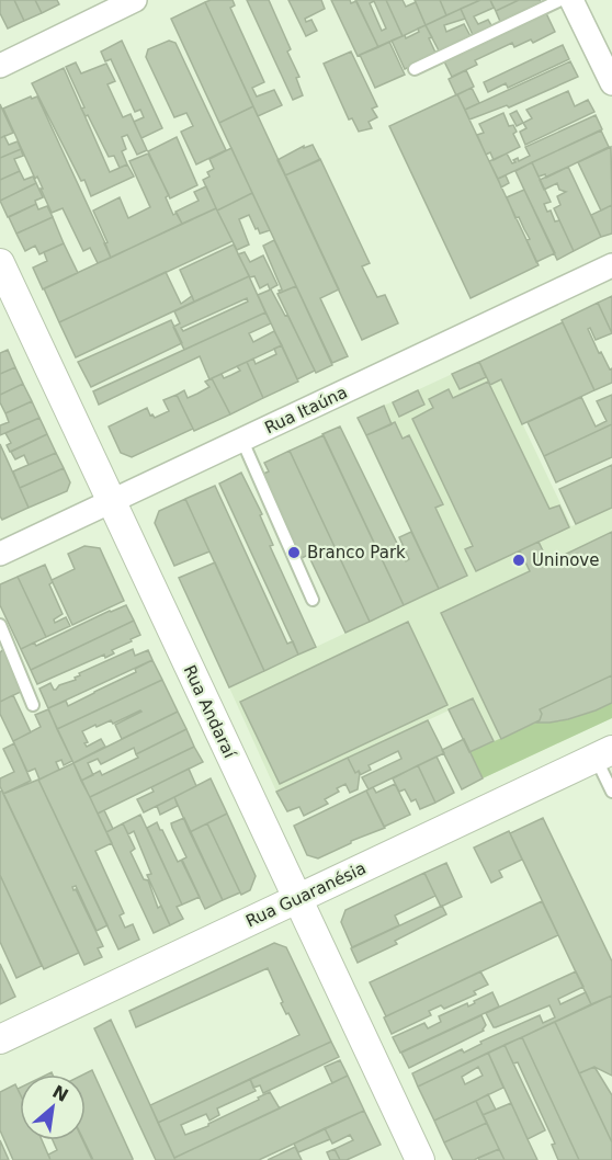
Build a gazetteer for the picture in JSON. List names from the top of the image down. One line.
{"streets":{"street":["Rua Itaúna","Rua Andaraí","Rua Guaranésia"]},"crossings":[["Rua Itaúna","Rua Andaraí"],["Rua Andaraí","Rua Guaranésia"]],"places":["Branco Park","Uninove"],"north":"top right"}
